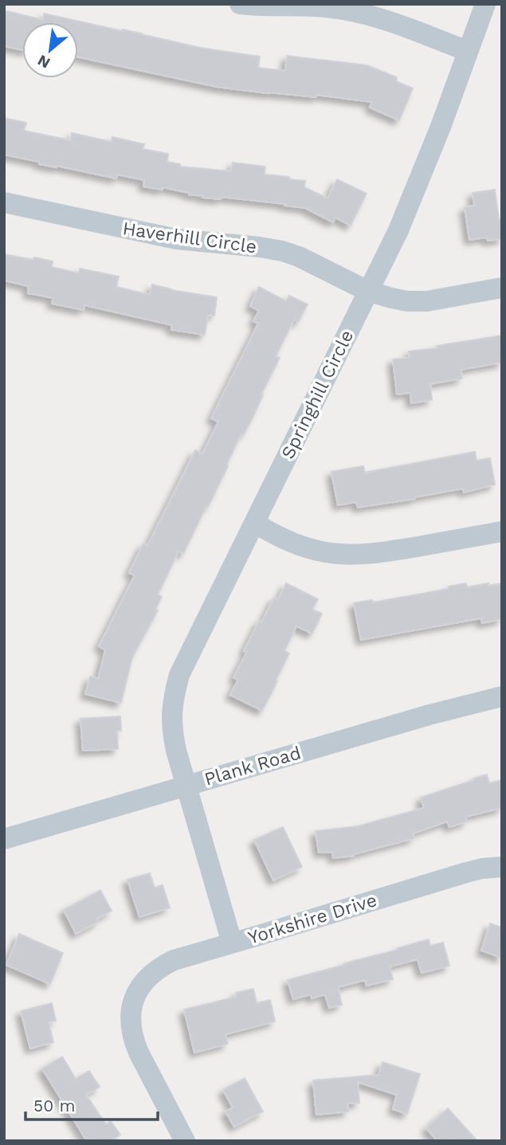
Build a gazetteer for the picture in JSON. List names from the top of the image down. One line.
{"streets":{"street":["Haverhill Circle","Springhill Circle","Plank Road","Yorkshire Drive"]},"crossings":[["Haverhill Circle","Springhill Circle"],["Springhill Circle","Plank Road"],["Springhill Circle","Yorkshire Drive"]],"scale_bar":"50 m","north":"bottom left"}
